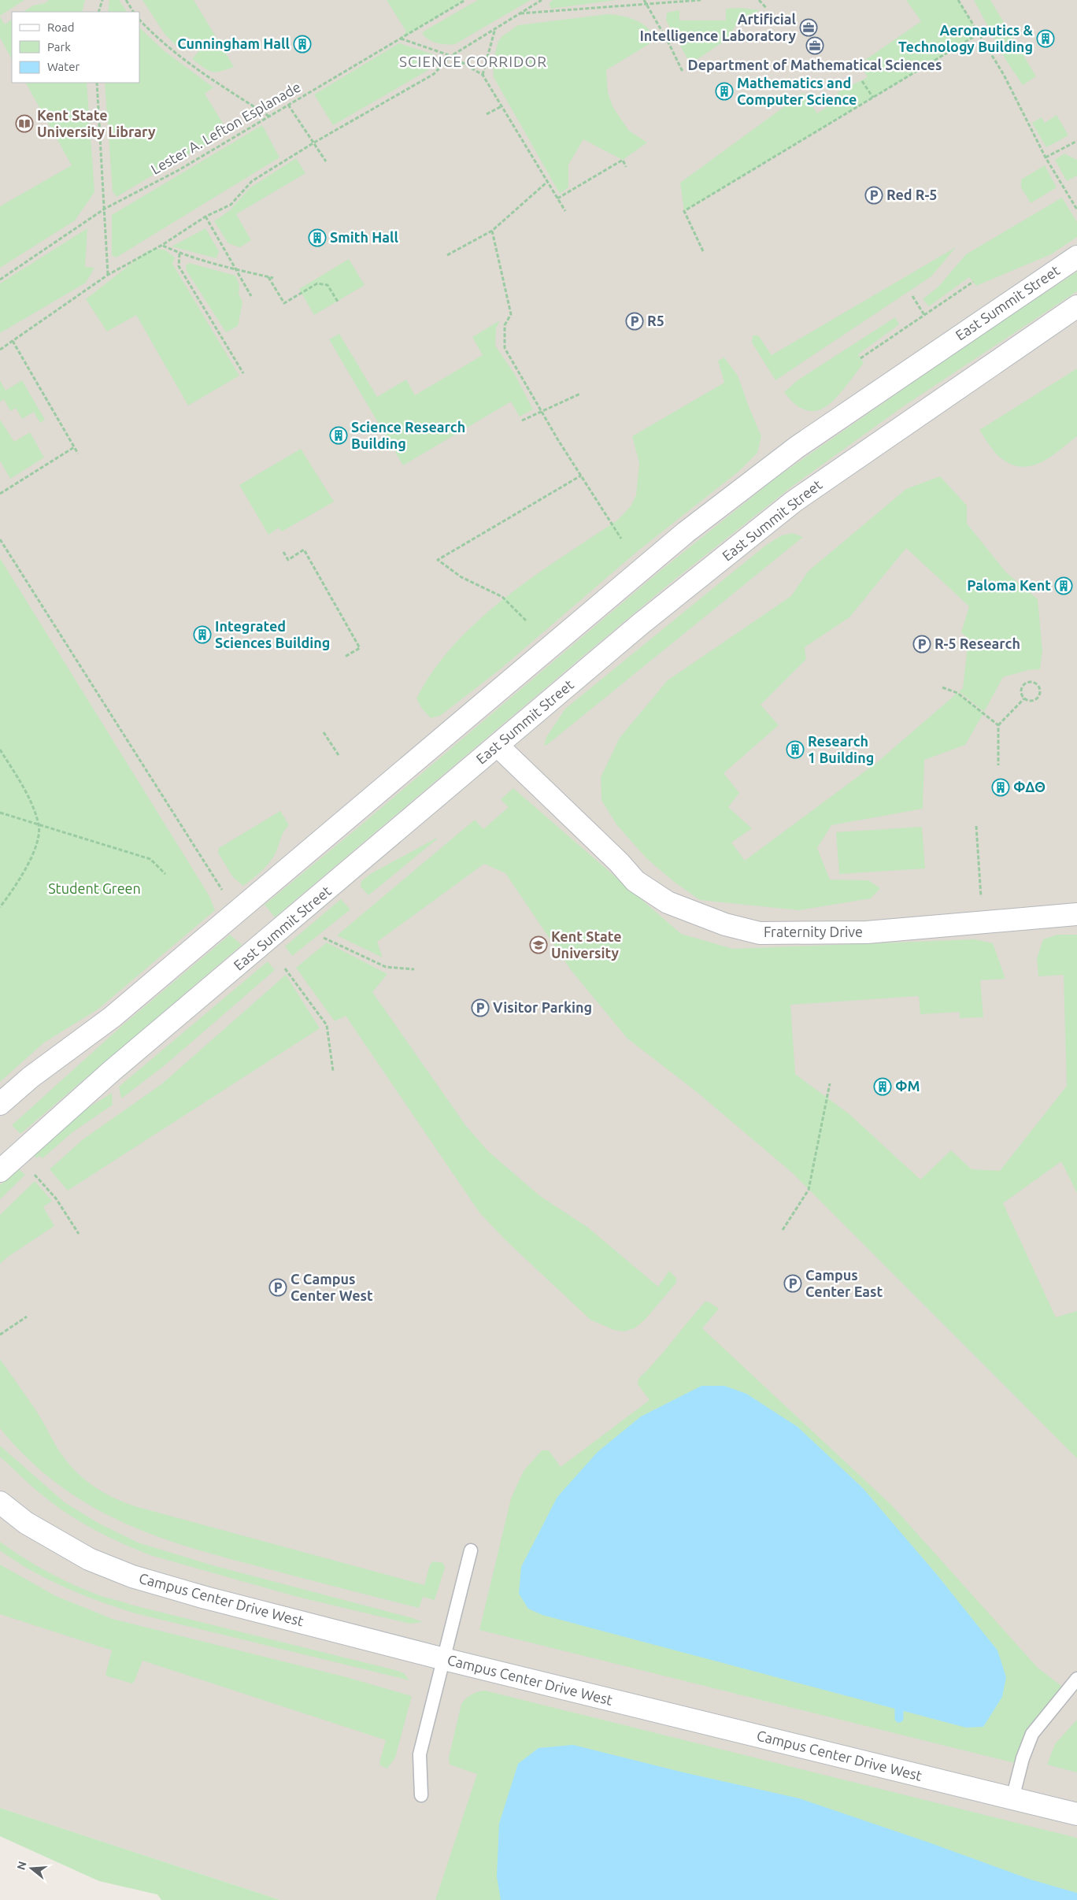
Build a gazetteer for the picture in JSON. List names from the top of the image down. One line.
{"streets":{"main road":["East Summit Street","Fraternity Drive","Campus Center Drive West"],"path":["Lester A. Lefton Esplanade"]},"crossings":[["East Summit Street","Fraternity Drive"]],"districts":["SCIENCE CORRIDOR"],"parks":["Student Green"],"places":{"office":["Artificial Intelligence Laboratory","Department of Mathematical Sciences"],"building":["Aeronautics & Technology Building","Cunningham Hall","Mathematics and Computer Science","Smith Hall","Science Research Building","Paloma Kent","Integrated Sciences Building","Research 1 Building","ΦΔΘ","ΦΜ"],"library":["Kent State University Library"],"parking":["Red R-5","R5","R-5 Research","Visitor Parking","Campus Center East","C Campus Center West"],"school or university":["Kent State University"]},"legend":["Road","Park","Water"],"north":"left"}
